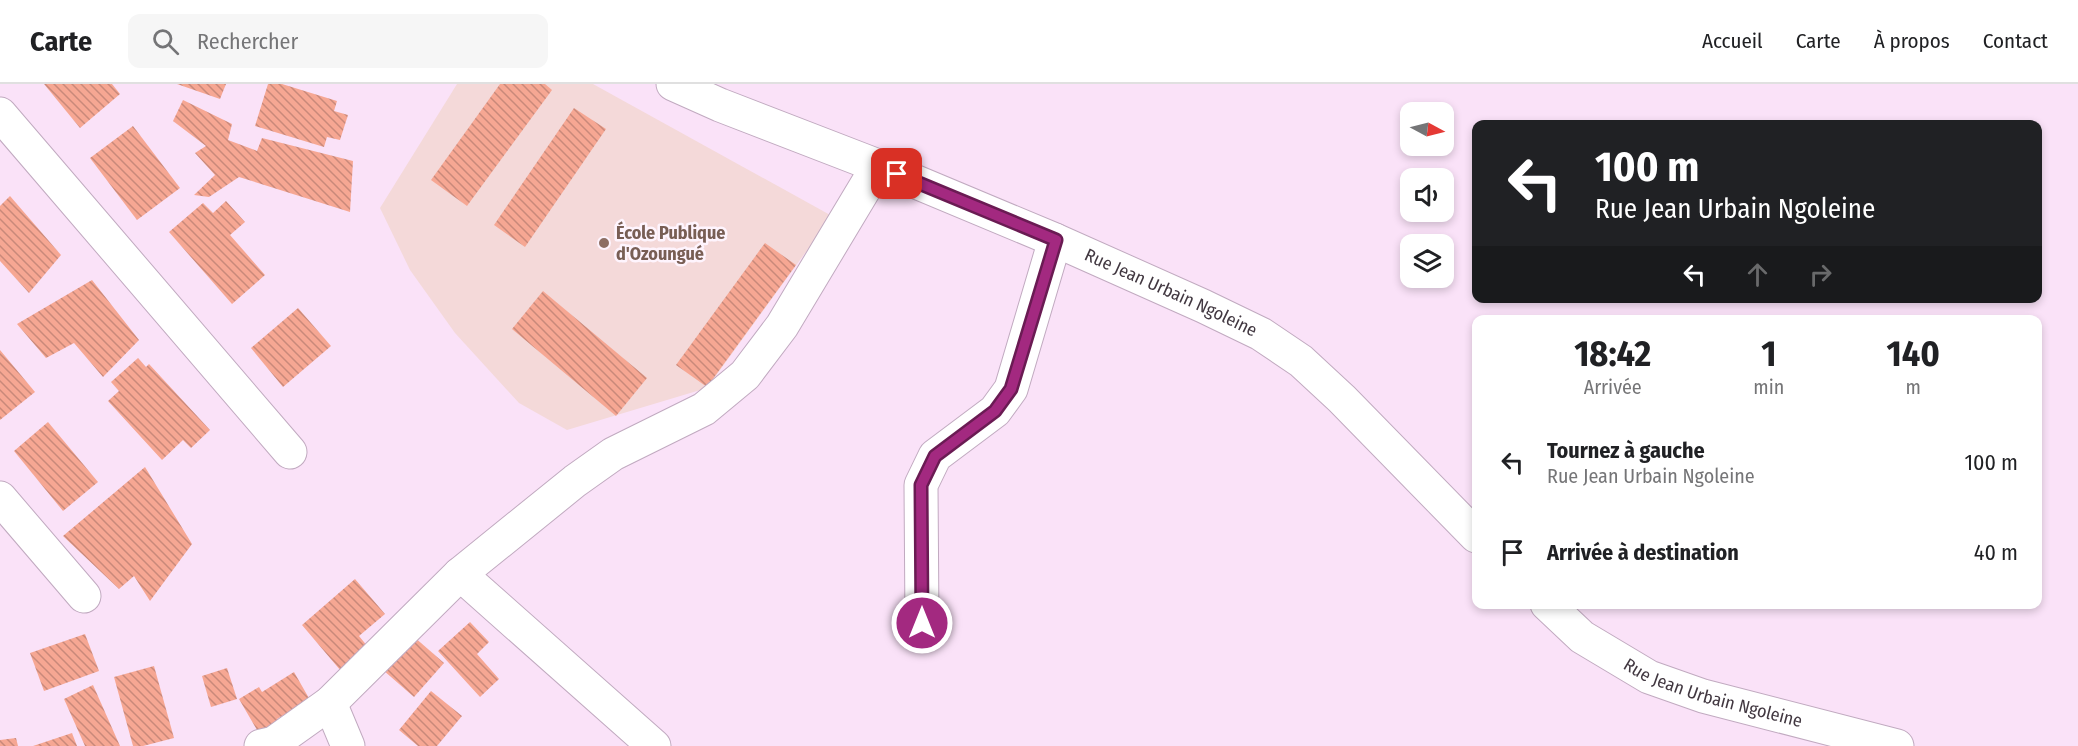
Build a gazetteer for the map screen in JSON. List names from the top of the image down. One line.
{"streets":{"street":["Rue Jean Urbain Ngoleine"]},"places":["École Publique d'Ozoungué"],"north":"right","page":{"header":"Carte","search":"Rechercher","nav":["Accueil","Carte","À propos","Contact"],"turn":["100 m","Rue Jean Urbain Ngoleine"],"eta":["18:42","Arrivée","1","min","140","m"],"list":[{"name":"Tournez à gauche","note":"Rue Jean Urbain Ngoleine","value":"100 m"},{"name":"Arrivée à destination","value":"40 m"}]}}
